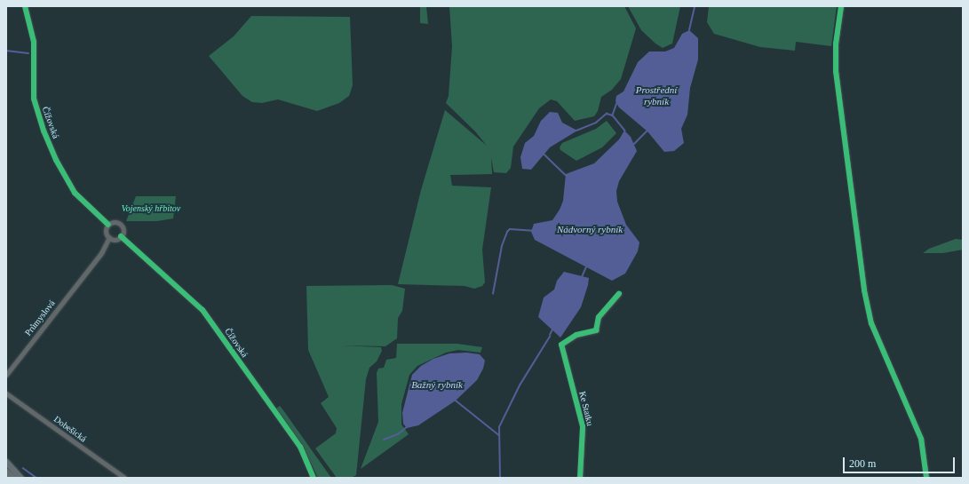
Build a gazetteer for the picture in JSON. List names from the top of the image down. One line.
{"streets":{"street":["Čížovská","Průmyslová","Ke Statku","Dobešická"]},"crossings":[["Čížovská","Průmyslová"]],"water":["Prostřední rybník","Nádvorný rybník","Bažný rybník"],"parks":["Vojenský hřbitov"],"scale_bar":"200 m"}
